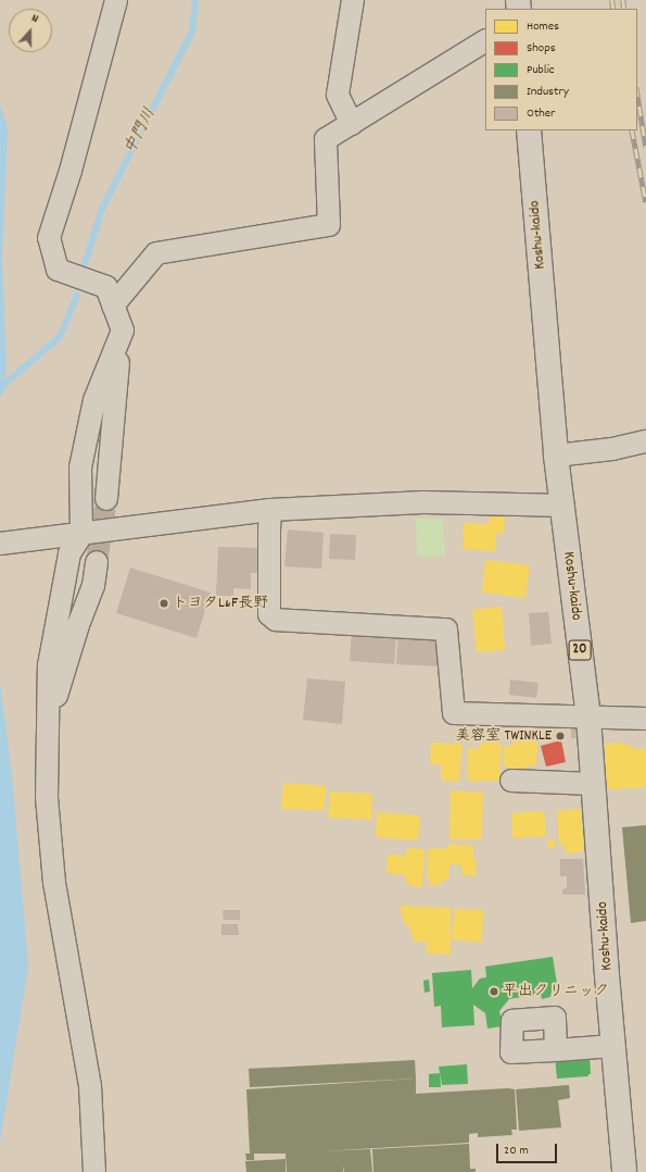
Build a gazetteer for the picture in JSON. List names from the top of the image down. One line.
{"streets":{"highway":["Koshu-kaido","20"]},"water":["中門川"],"places":["トヨタL&F長野","美容室 TWINKLE","平出クリニック"],"legend":["Homes","Shops","Public","Industry","Other"],"scale_bar":"20 m","north":"top"}
